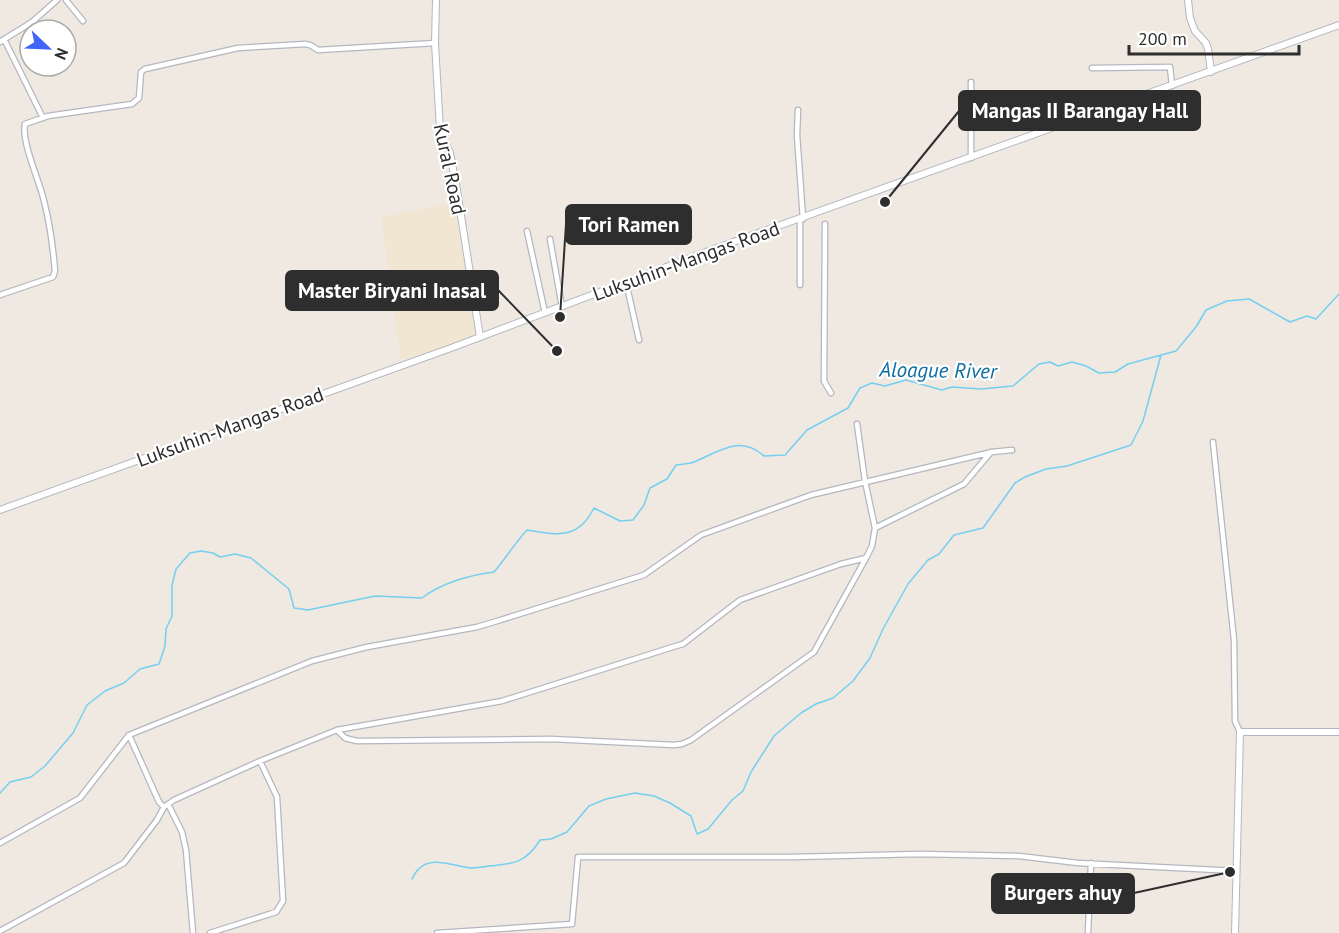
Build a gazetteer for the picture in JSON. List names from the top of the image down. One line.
{"streets":{"main road":["Kural Road","Luksuhin-Mangas Road"]},"crossings":[["Kural Road","Luksuhin-Mangas Road"]],"water":["Aloague River"],"places":["Mangas II Barangay Hall","Tori Ramen","Master Biryani Inasal","Burgers ahuy"],"scale_bar":"200 m","north":"bottom right"}
